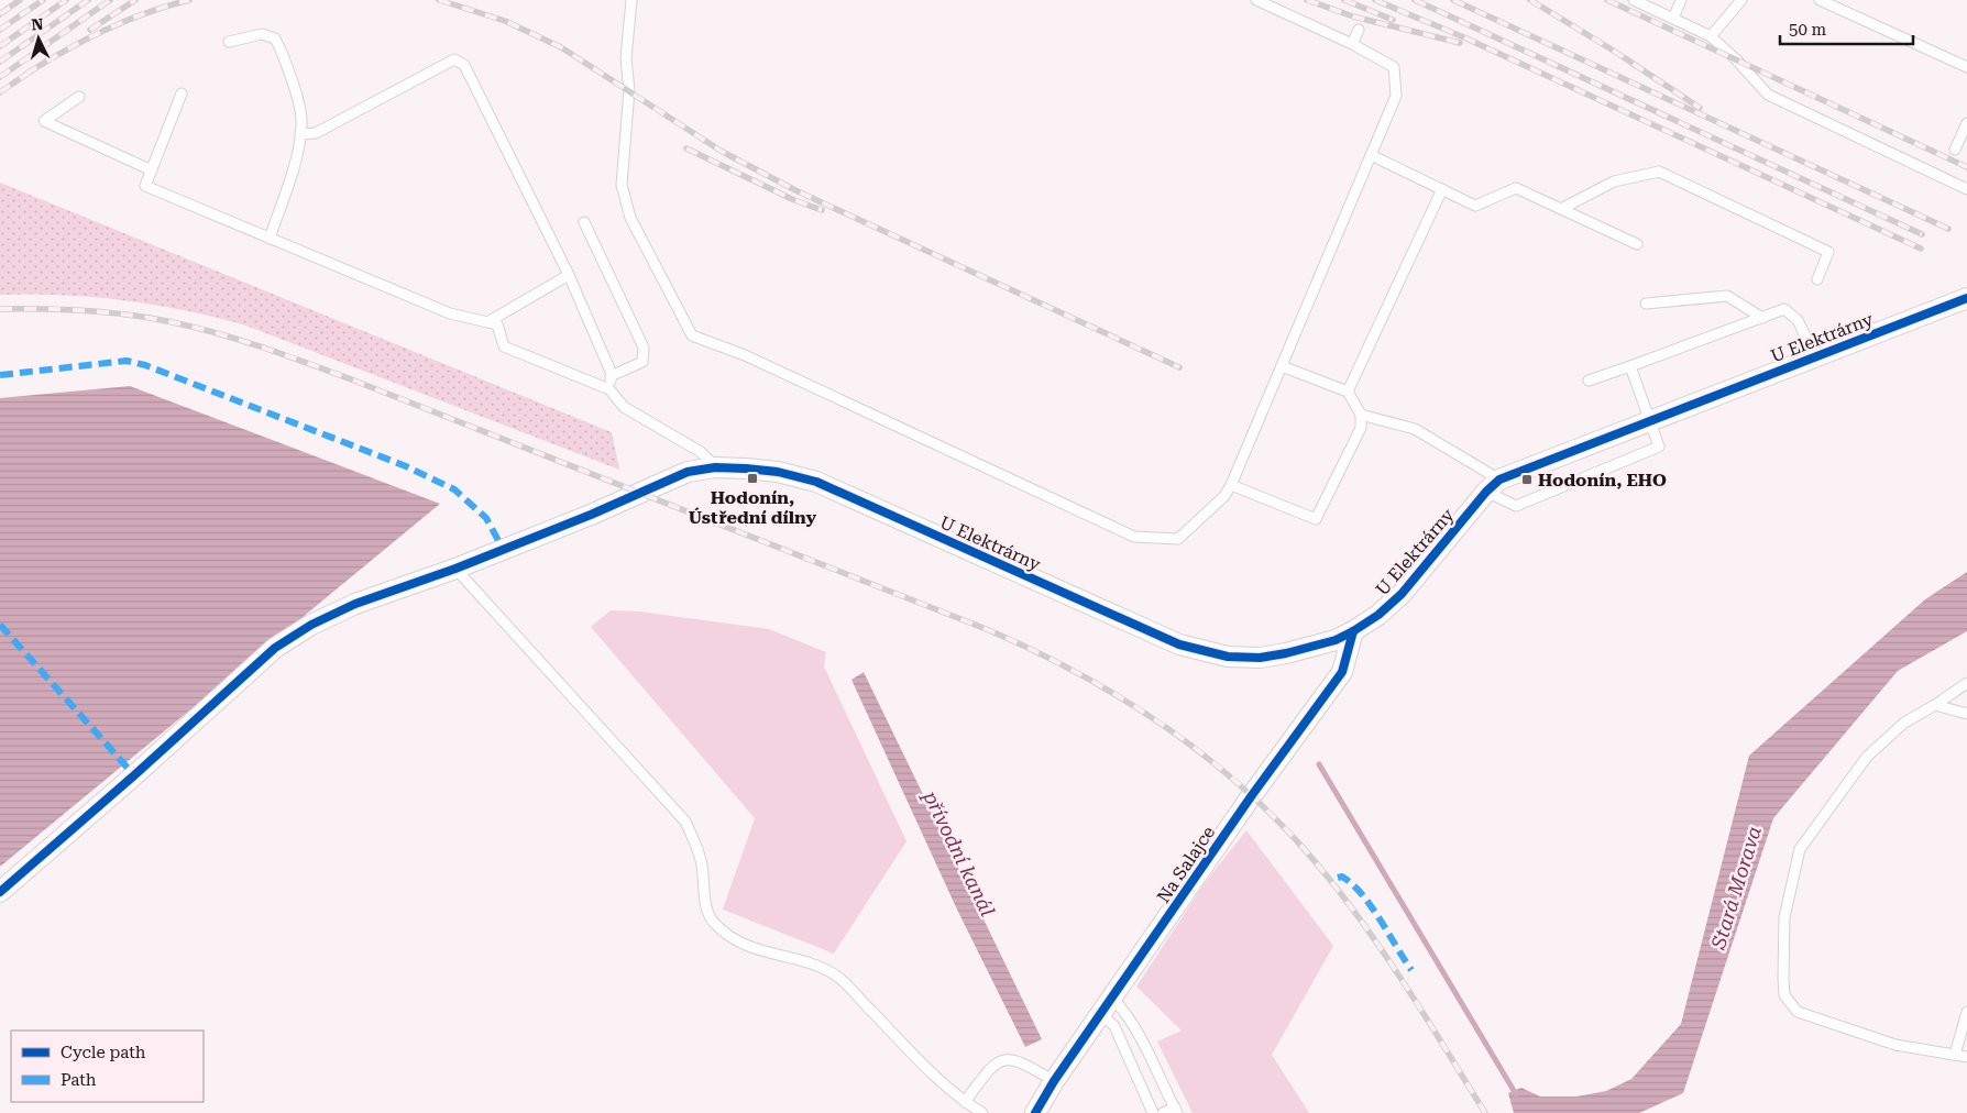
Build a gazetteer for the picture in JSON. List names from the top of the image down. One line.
{"streets":{"street":["U Elektrárny","Na Salajce"]},"crossings":[["U Elektrárny","Na Salajce"]],"water":["přívodní kanál","Stará Morava"],"places":{"transit":["Hodonín, Ústřední dílny","Hodonín, EHO"]},"legend":["Cycle path","Path"],"scale_bar":"50 m","north":"top"}
